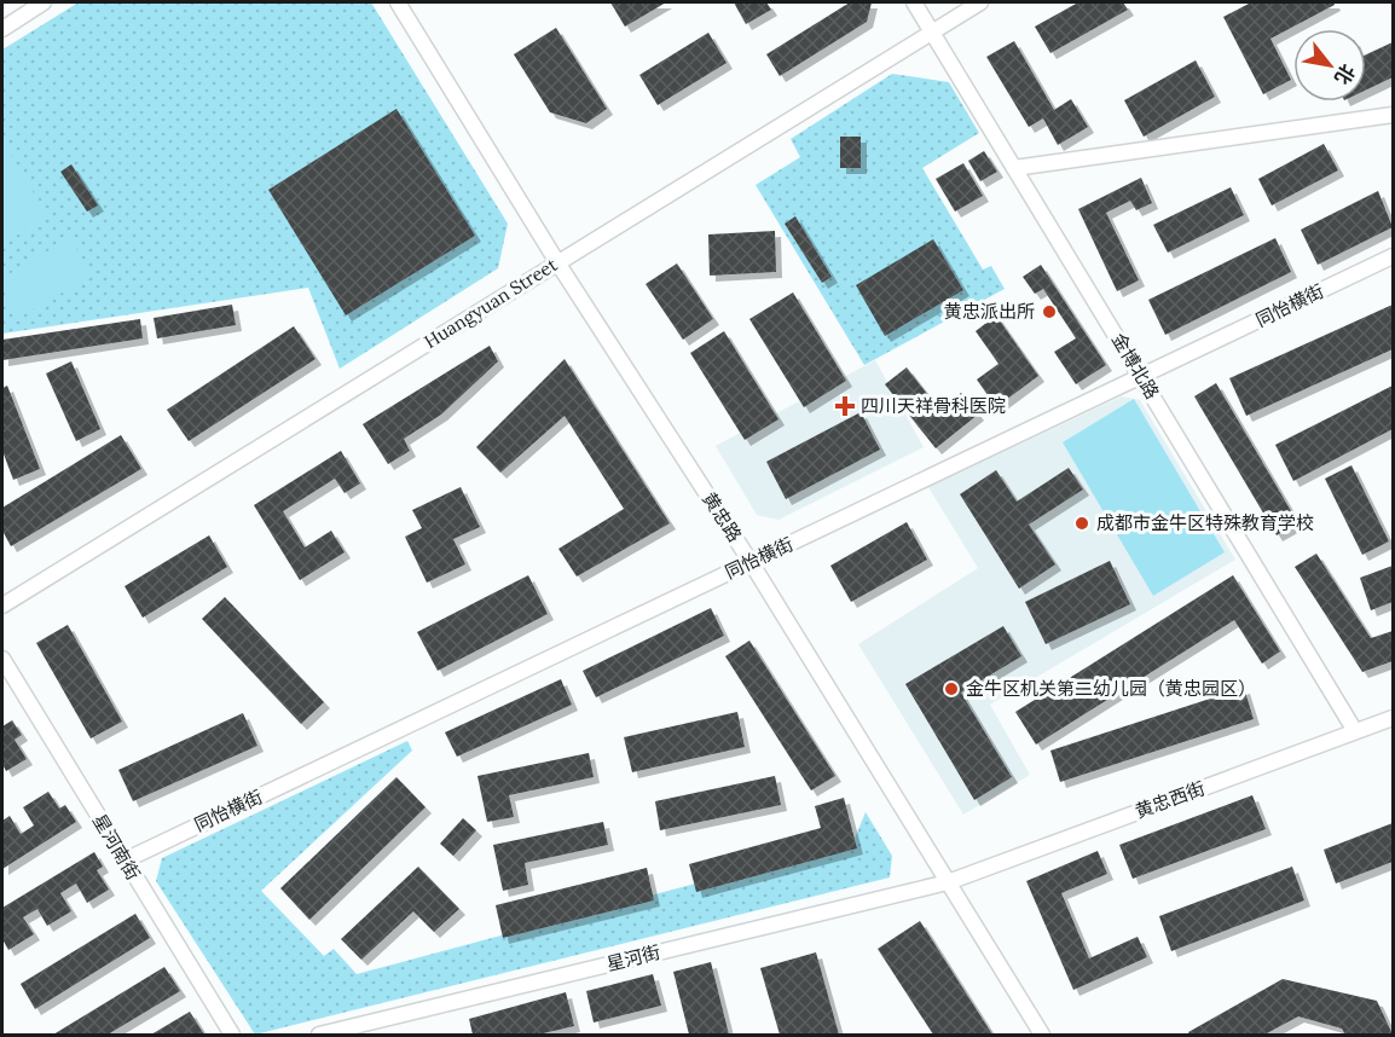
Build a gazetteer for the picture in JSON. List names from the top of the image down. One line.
{"streets":{"street":["Huangyuan Street","同怡横街","金博北路","黄忠路","黄忠西街","星河南街","星河街"]},"crossings":[["Huangyuan Street","金博北路"],["Huangyuan Street","黄忠路"],["同怡横街","金博北路"],["同怡横街","黄忠路"],["同怡横街","星河南街"],["金博北路","黄忠西街"],["黄忠路","黄忠西街"],["黄忠路","星河街"],["黄忠西街","星河街"]],"places":{"other":["黄忠派出所","成都市金牛区特殊教育学校","金牛区机关第二幼儿园（黄忠园区）"],"health":["四川天祥骨科医院"]},"north":"bottom right"}
